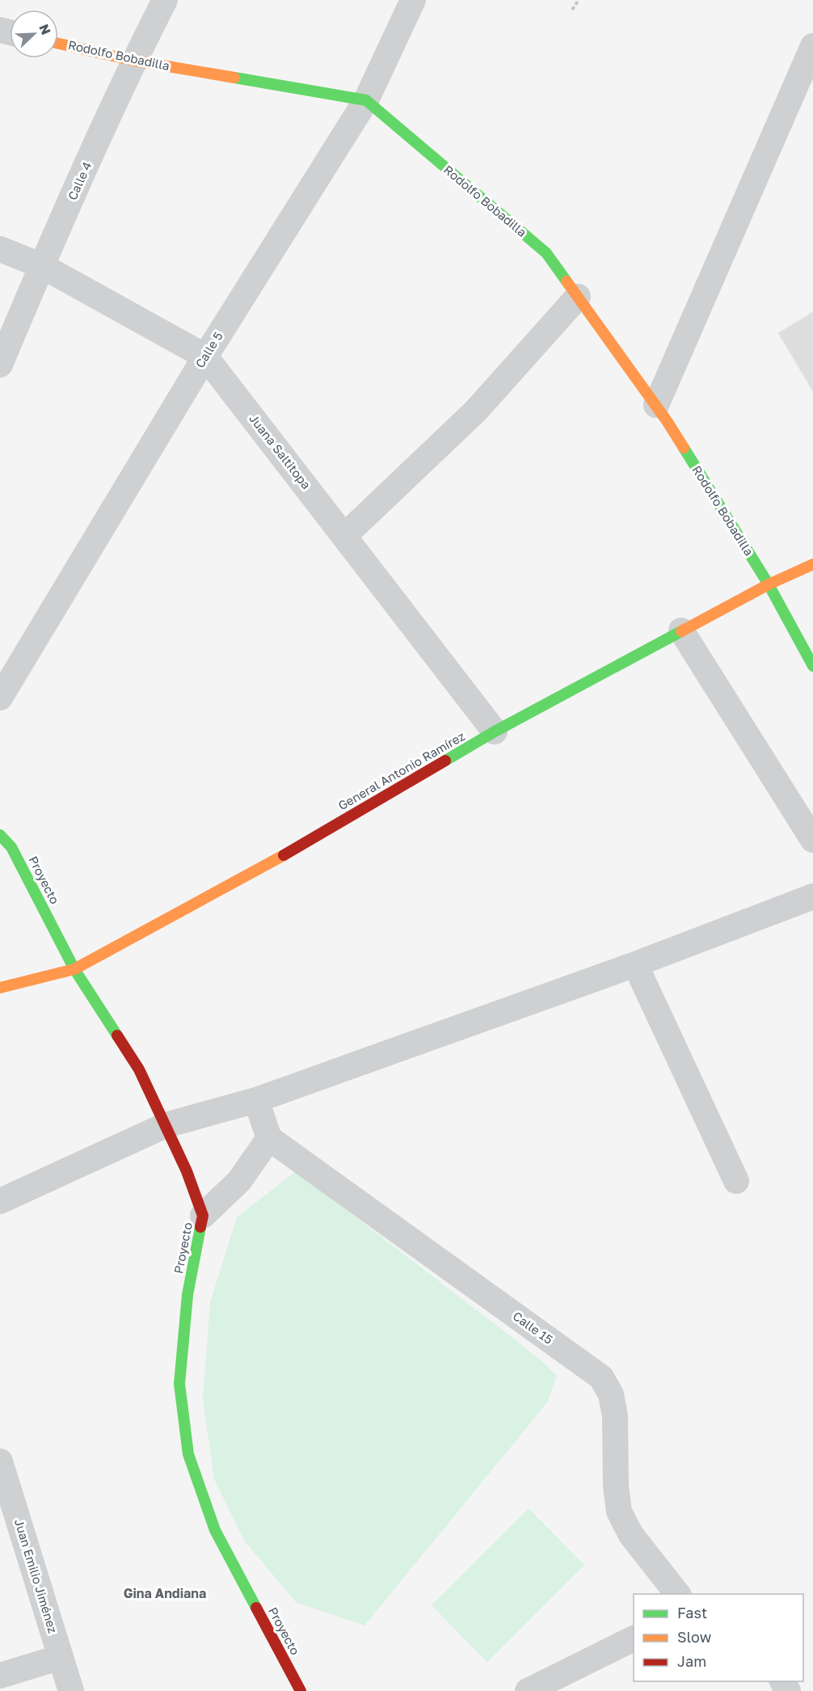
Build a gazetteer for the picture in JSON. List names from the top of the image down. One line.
{"streets":{"street":["Rodolfo Bobadilla","Calle 4","Calle 5","Juana Saltitopa","General Antonio Ramírez","Proyecto","Calle 15","Juan Emilio Jiménez"]},"crossings":[["Rodolfo Bobadilla","Calle 4"],["Rodolfo Bobadilla","Calle 5"],["Rodolfo Bobadilla","General Antonio Ramírez"],["Calle 4","Juana Saltitopa"],["Calle 5","Juana Saltitopa"],["Juana Saltitopa","General Antonio Ramírez"],["General Antonio Ramírez","Proyecto"]],"districts":["Gina Andiana"],"legend":["Fast","Slow","Jam"],"north":"top right"}
